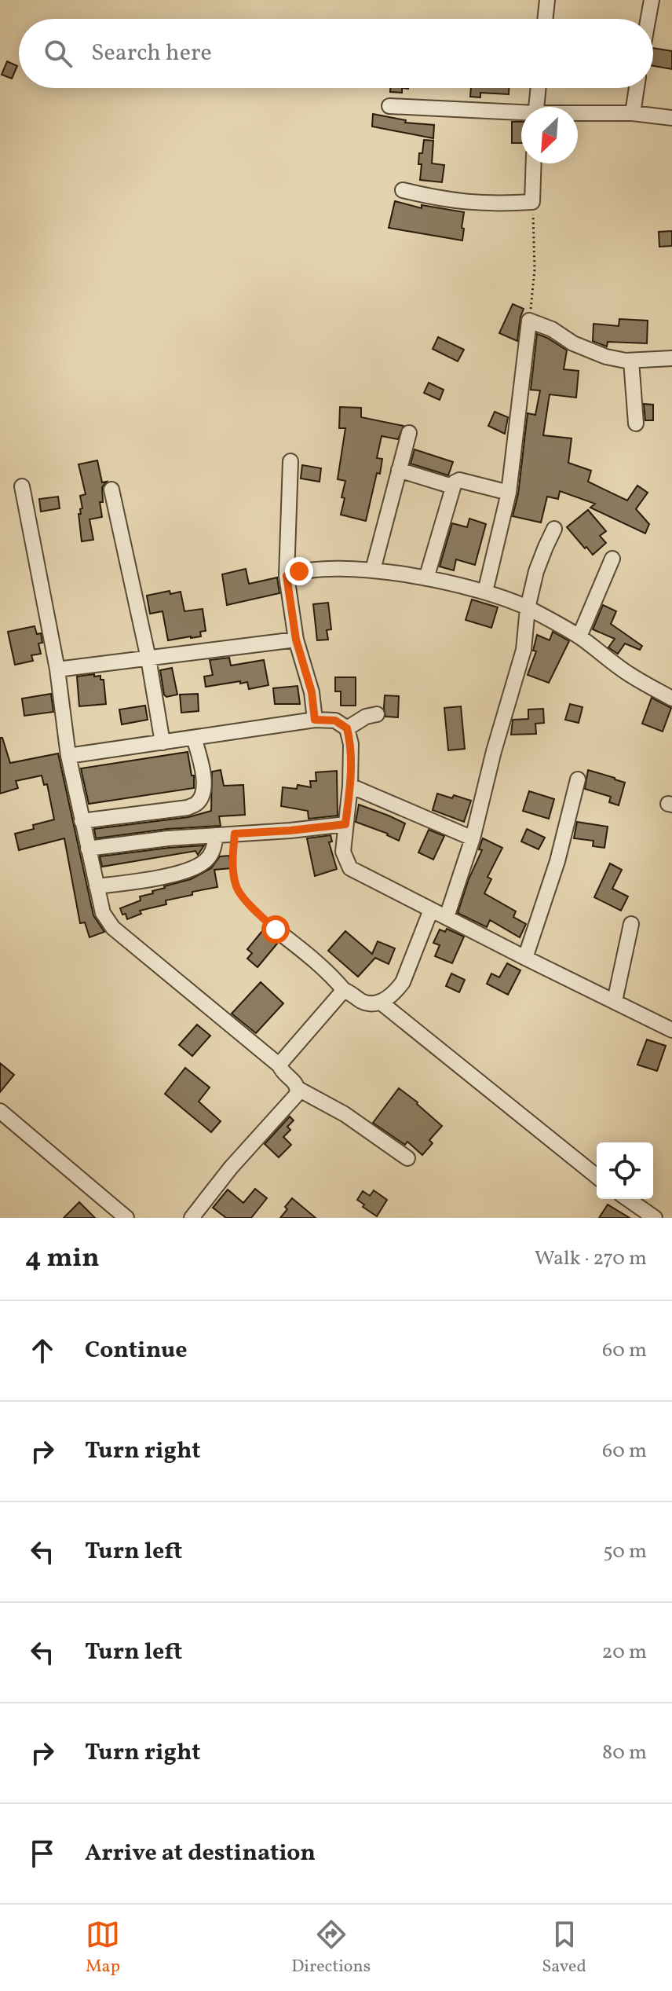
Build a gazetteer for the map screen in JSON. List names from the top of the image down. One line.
{"north":"bottom left","page":{"search":"Search here","heading":["4 min","Walk · 270 m"],"list":[["Continue","60 m"],["Turn right","60 m"],["Turn left","50 m"],["Turn left","20 m"],["Turn right","80 m"],"Arrive at destination"],"nav":["Map","Directions","Saved"]}}
